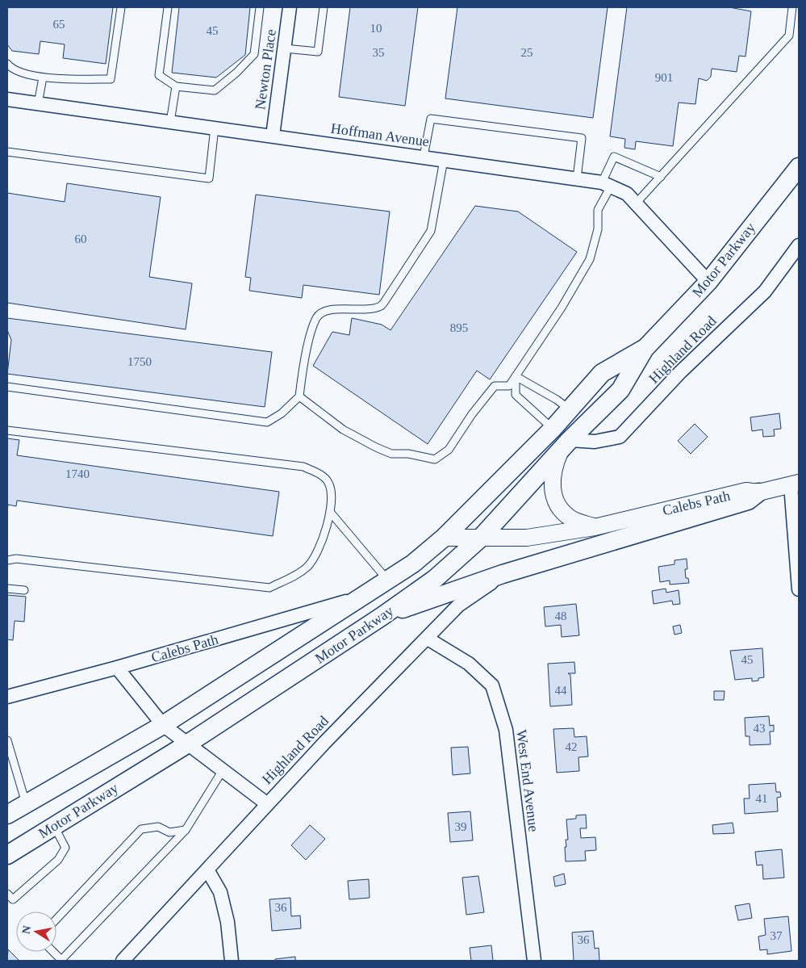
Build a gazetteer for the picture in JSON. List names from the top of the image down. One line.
{"streets":{"main road":["Motor Parkway"],"street":["Newton Place","Hoffman Avenue","Highland Road","Calebs Path","West End Avenue"]},"crossings":[["Newton Place","Hoffman Avenue"],["Hoffman Avenue","Motor Parkway"],["Motor Parkway","Highland Road"],["Motor Parkway","Calebs Path"],["Highland Road","West End Avenue"]],"house_numbers":["65","10","45","35","25","901","60","895","1750","1740","48","45","44","43","42","41","39","36","37","36"],"north":"left"}
